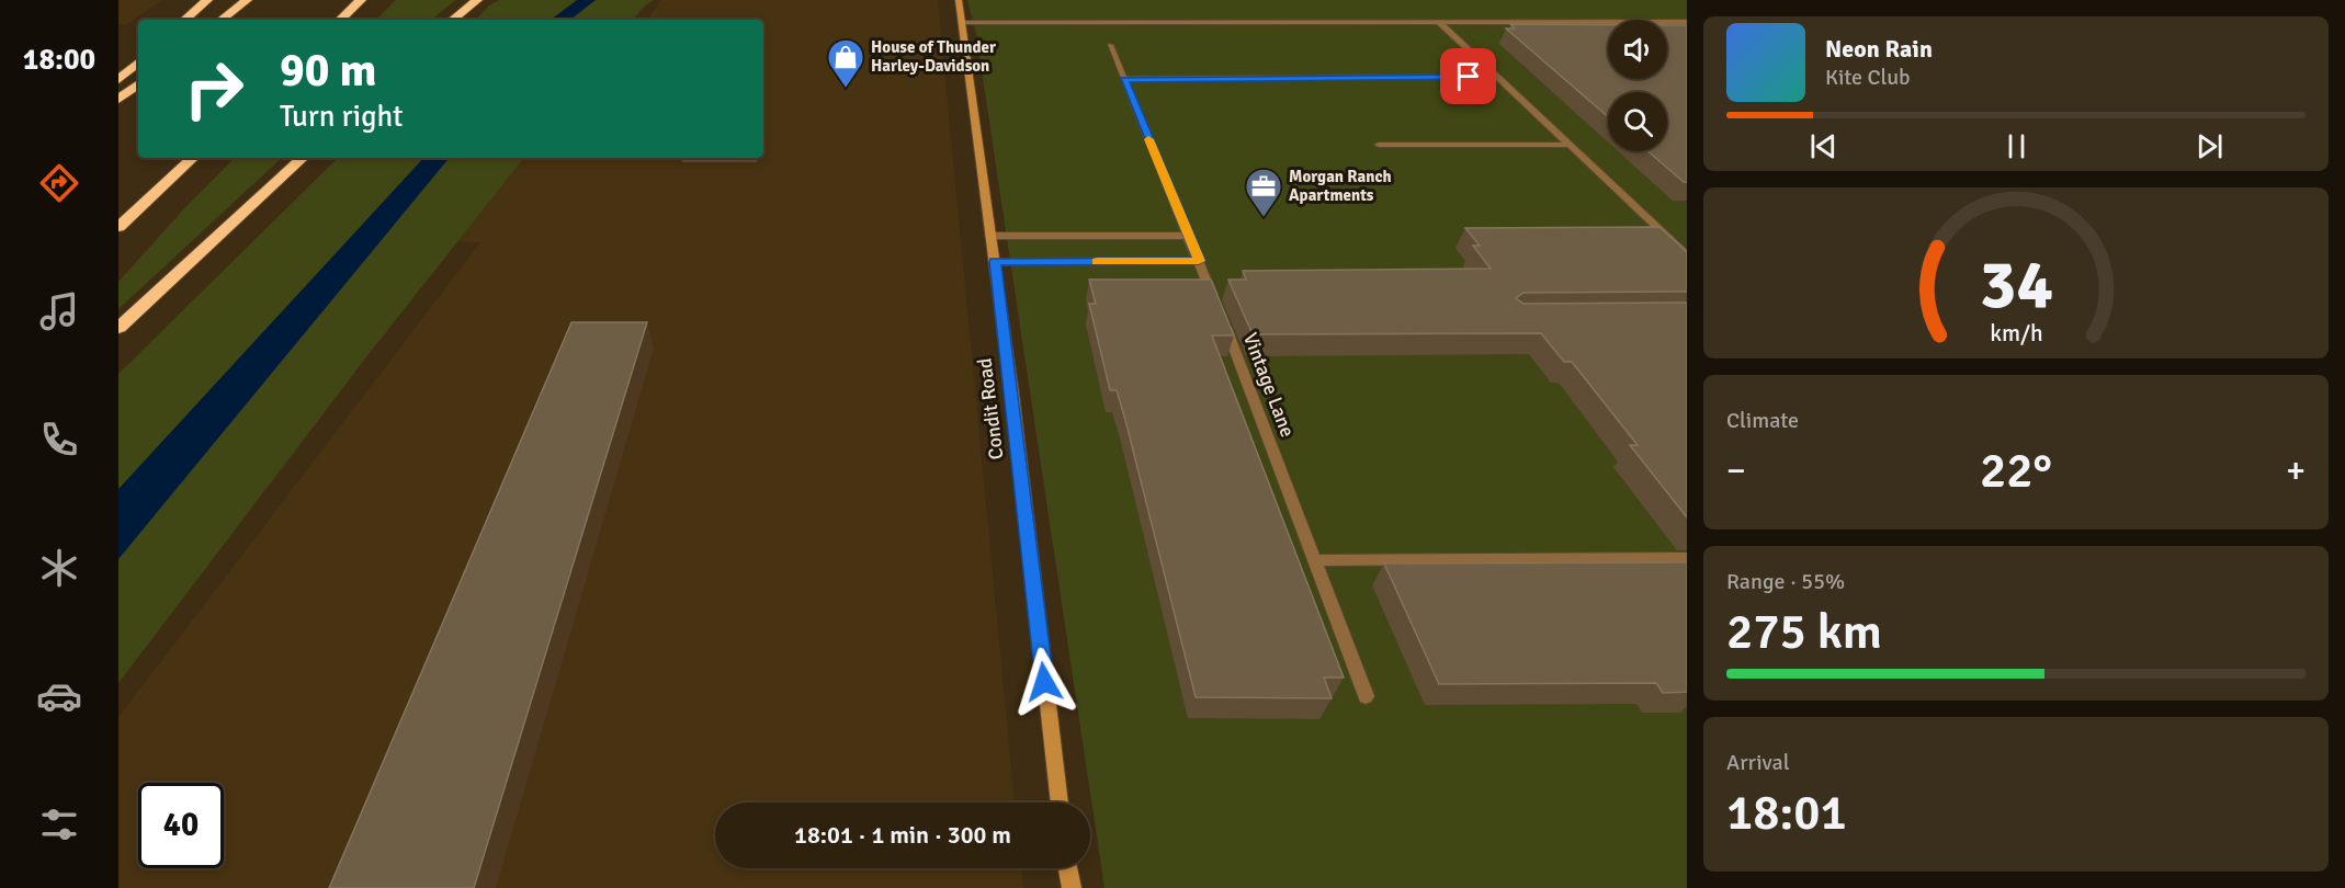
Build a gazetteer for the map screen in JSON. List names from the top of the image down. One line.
{"streets":{"street":["Vintage Lane","Condit Road"]},"places":{"shop":["House of Thunder Harley-Davidson"],"office":["Morgan Ranch Apartments"]},"page":{"tabs":"18:00","turn":["90 m","Turn right"],"song":["Neon Rain","Kite Club"],"tile":["Climate",["Range · 55%","275 km"],["Arrival","18:01"]],"heat":["−","22°","+"],"limit":"40","trip":"18:01 · 1 min · 300 m","gauge":["34","km/h"]}}
